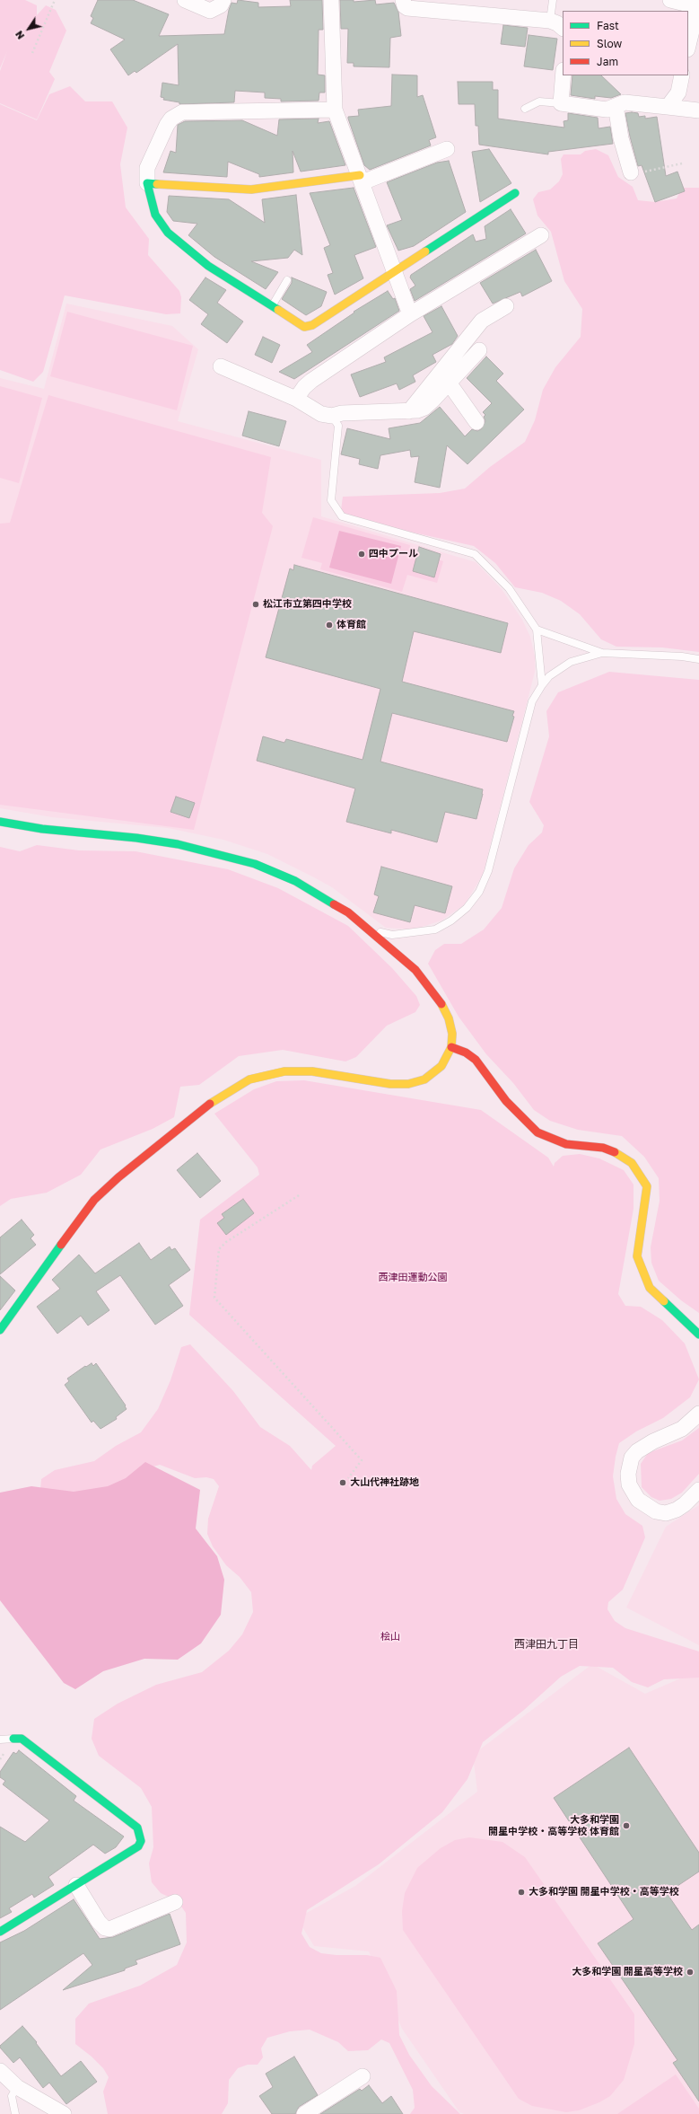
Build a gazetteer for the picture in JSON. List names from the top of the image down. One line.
{"districts":["西津田九丁目"],"parks":["西津田運動公園","桧山"],"places":["四中プール","松江市立第四中学校","体育館","大山代神社跡地","大多和学園 開星中学校・高等学校 体育館","大多和学園 開星中学校・高等学校","大多和学園 開星高等学校"],"legend":["Fast","Slow","Jam"],"north":"bottom left"}
